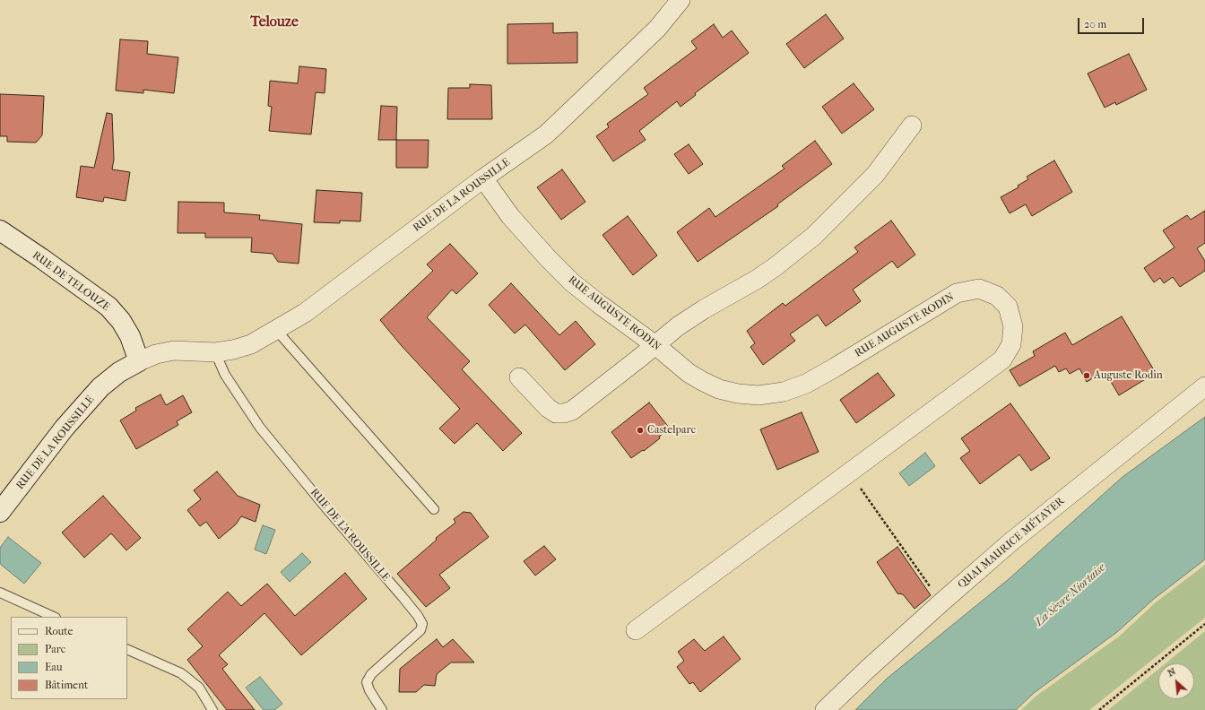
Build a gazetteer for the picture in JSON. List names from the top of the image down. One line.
{"streets":{"street":["RUE DE LA ROUSSILLE","RUE DE TELOUZE","RUE AUGUSTE RODIN","QUAI MAURICE MÉTAYER"]},"crossings":[["RUE DE LA ROUSSILLE","RUE DE TELOUZE"],["RUE DE LA ROUSSILLE","RUE AUGUSTE RODIN"]],"districts":["Telouze"],"water":["La Sèvre Niortaise"],"places":["Auguste Rodin","Castelparc"],"legend":["Route","Parc","Eau","Bâtiment"],"scale_bar":"20 m","north":"top left"}
